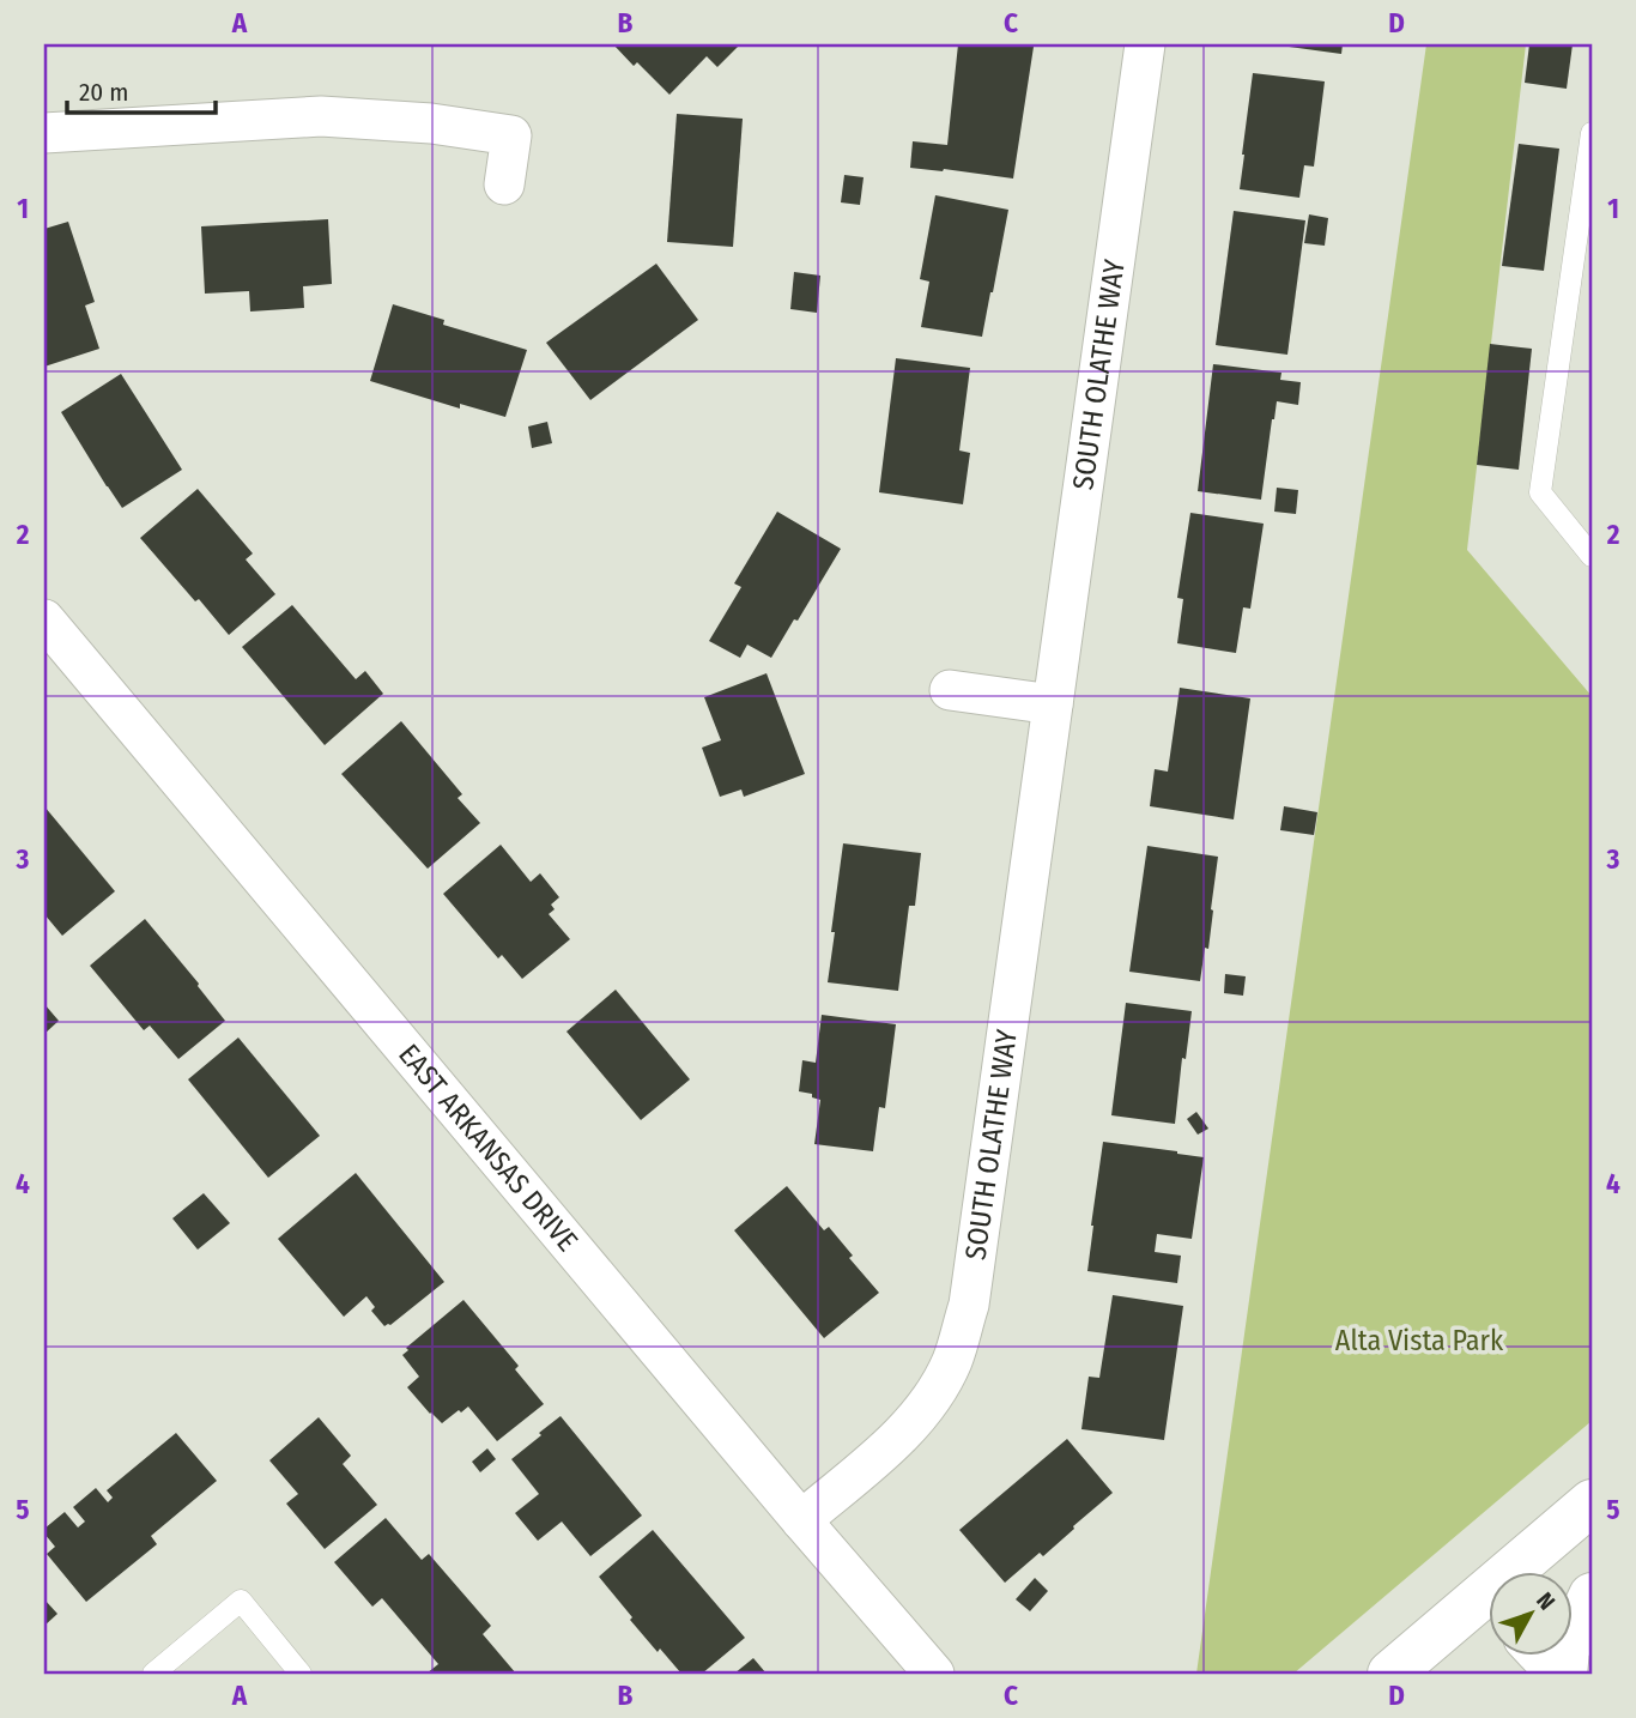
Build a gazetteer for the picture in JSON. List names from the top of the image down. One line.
{"streets":{"street":["SOUTH OLATHE WAY","EAST ARKANSAS DRIVE"]},"crossings":[["SOUTH OLATHE WAY","EAST ARKANSAS DRIVE"]],"parks":["Alta Vista Park"],"scale_bar":"20 m","north":"top right","grid":{"columns":["A","B","C","D"],"rows":["1","2","3","4","5"]}}
